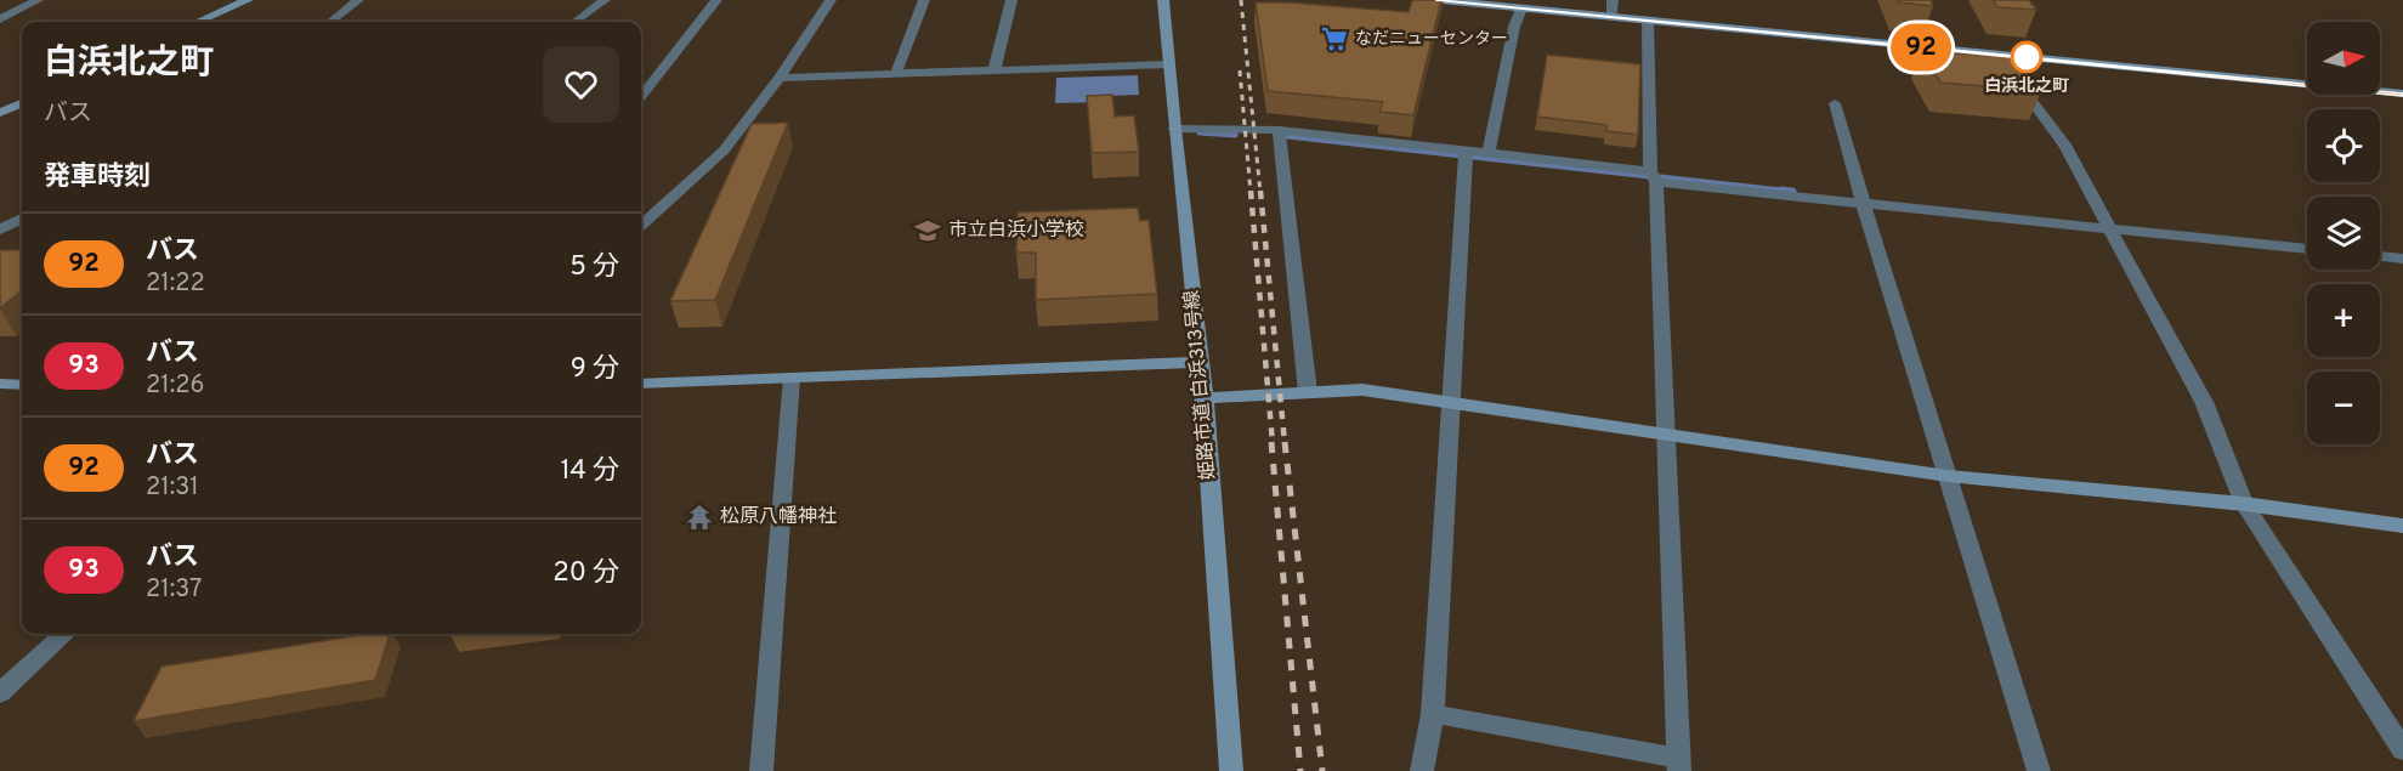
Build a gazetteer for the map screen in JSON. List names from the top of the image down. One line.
{"streets":{"street":["姫路市道 白浜313号線"]},"places":{"supermarket":["なだニューセンター"],"other":["白浜北之町"],"school or university":["市立白浜小学校"],"temple":["松原八幡神社"]},"lines":["bus line 92"],"north":"right","page":{"on_map":"92","map_buttons":["+","−"],"heading":[["白浜北之町","バス"],"発車時刻"],"list":[{"mark":"92","name":"バス","note":"21:22","value":"5 分"},{"mark":"93","name":"バス","note":"21:26","value":"9 分"},{"mark":"92","name":"バス","note":"21:31","value":"14 分"},{"mark":"93","name":"バス","note":"21:37","value":"20 分"}]}}
